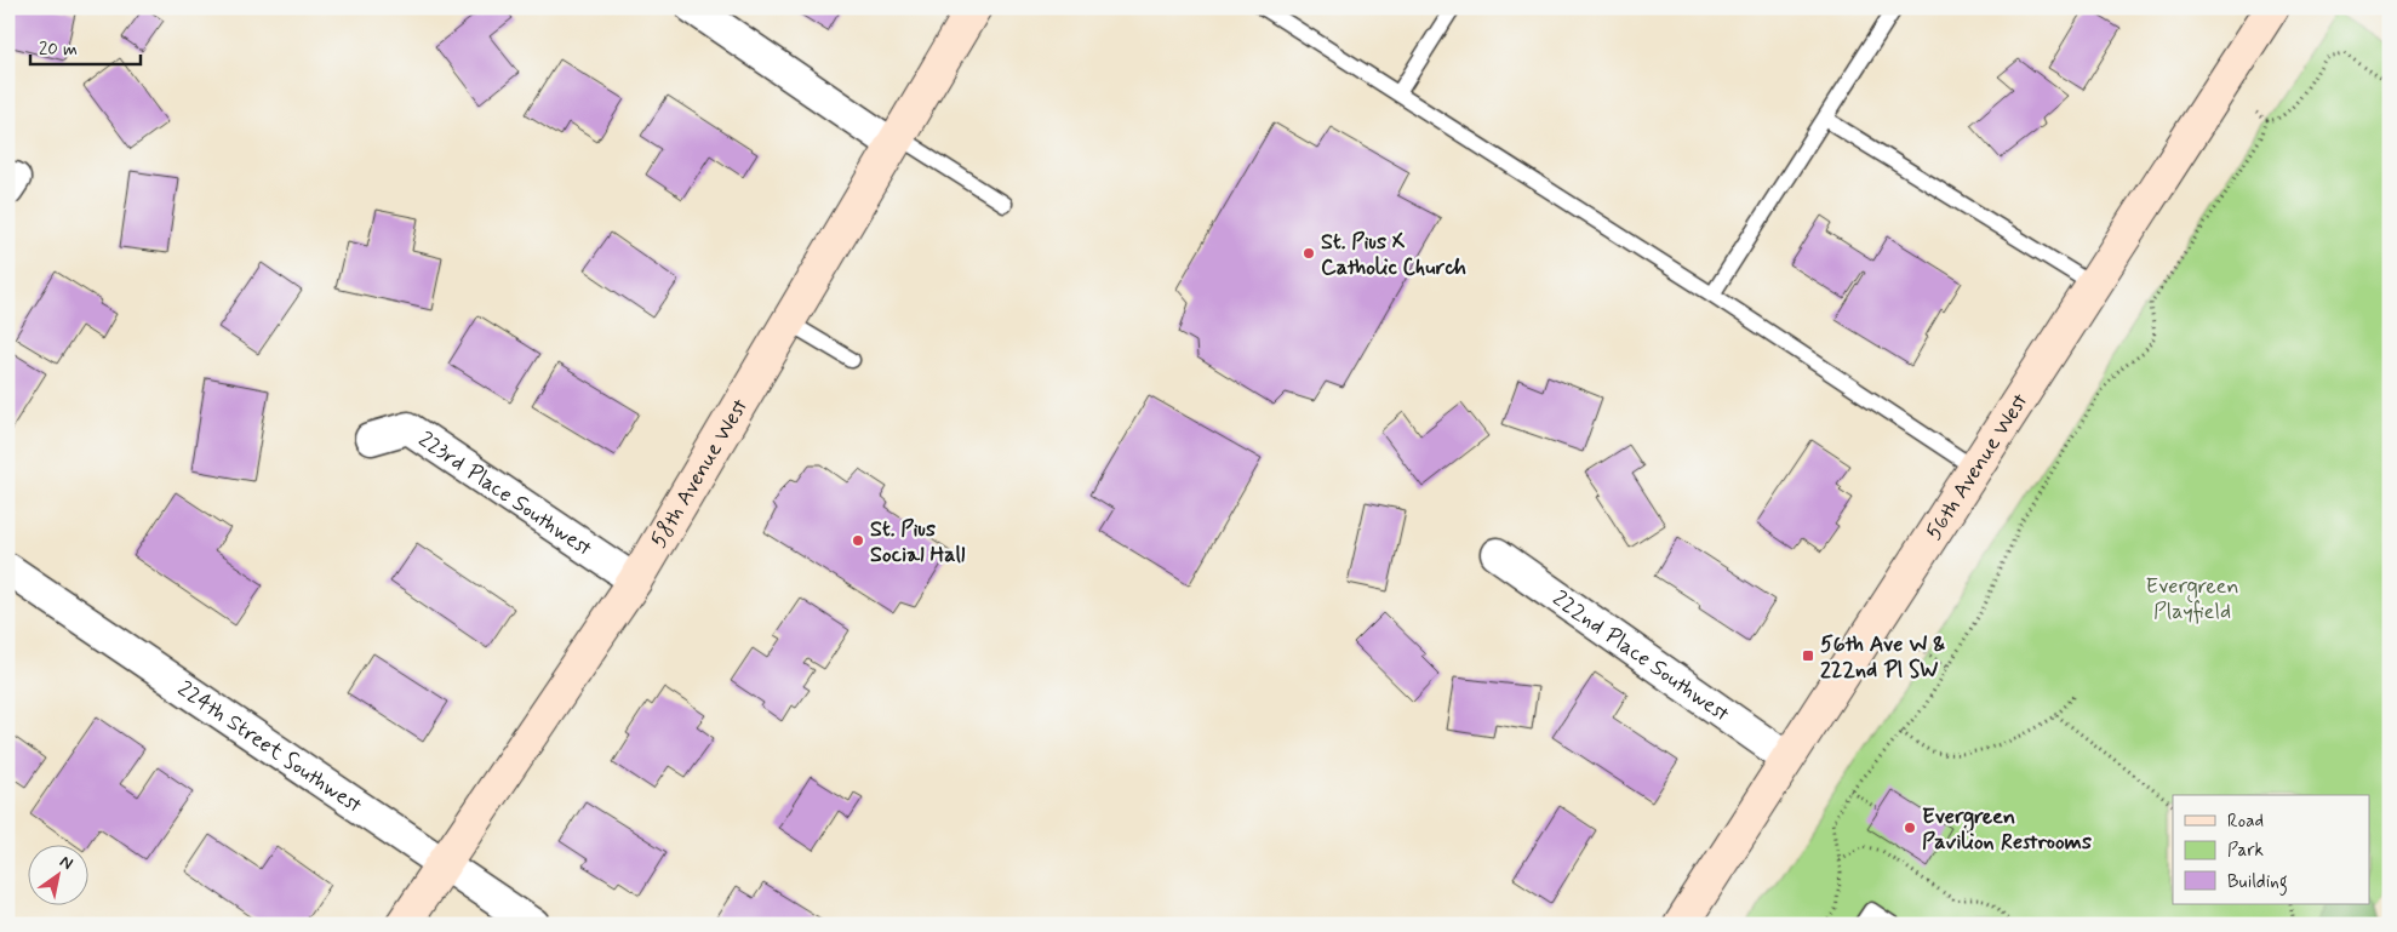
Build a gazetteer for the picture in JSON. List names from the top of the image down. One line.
{"streets":{"main road":["56th Avenue West","58th Avenue West"],"street":["223rd Place Southwest","222nd Place Southwest","224th Street Southwest"]},"crossings":[["56th Avenue West","222nd Place Southwest"],["58th Avenue West","223rd Place Southwest"],["58th Avenue West","224th Street Southwest"]],"parks":["Evergreen Playfield"],"places":{"other":["St. Pius X Catholic Church","St. Pius Social Hall","Evergreen Pavilion Restrooms"],"transit":["56th Ave W & 222nd Pl SW"]},"legend":["Road","Park","Building"],"scale_bar":"20 m","north":"top right"}
